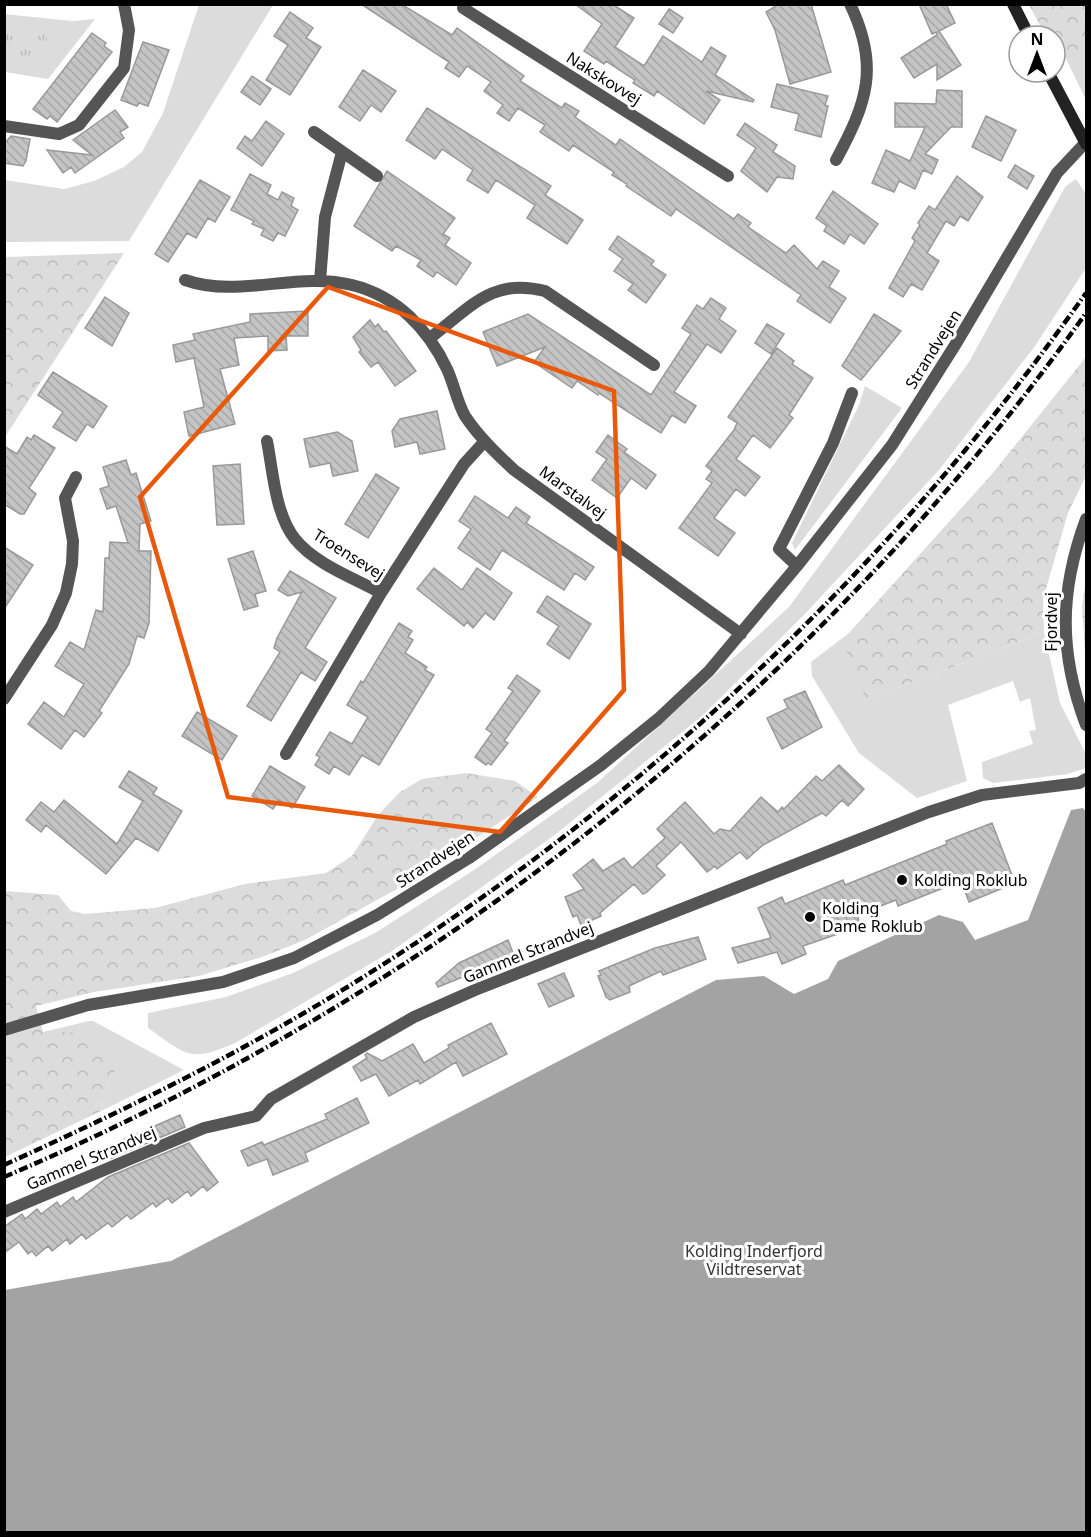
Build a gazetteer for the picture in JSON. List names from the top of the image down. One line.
{"streets":{"street":["Nakskovvej","Strandvejen","Marstalvej","Troensevej","Fjordvej","Gammel Strandvej"]},"crossings":[["Strandvejen","Marstalvej"],["Marstalvej","Troensevej"]],"parks":["Kolding Inderfjord Vildtreservat"],"places":["Kolding Roklub","Kolding Dame Roklub"],"north":"top"}
